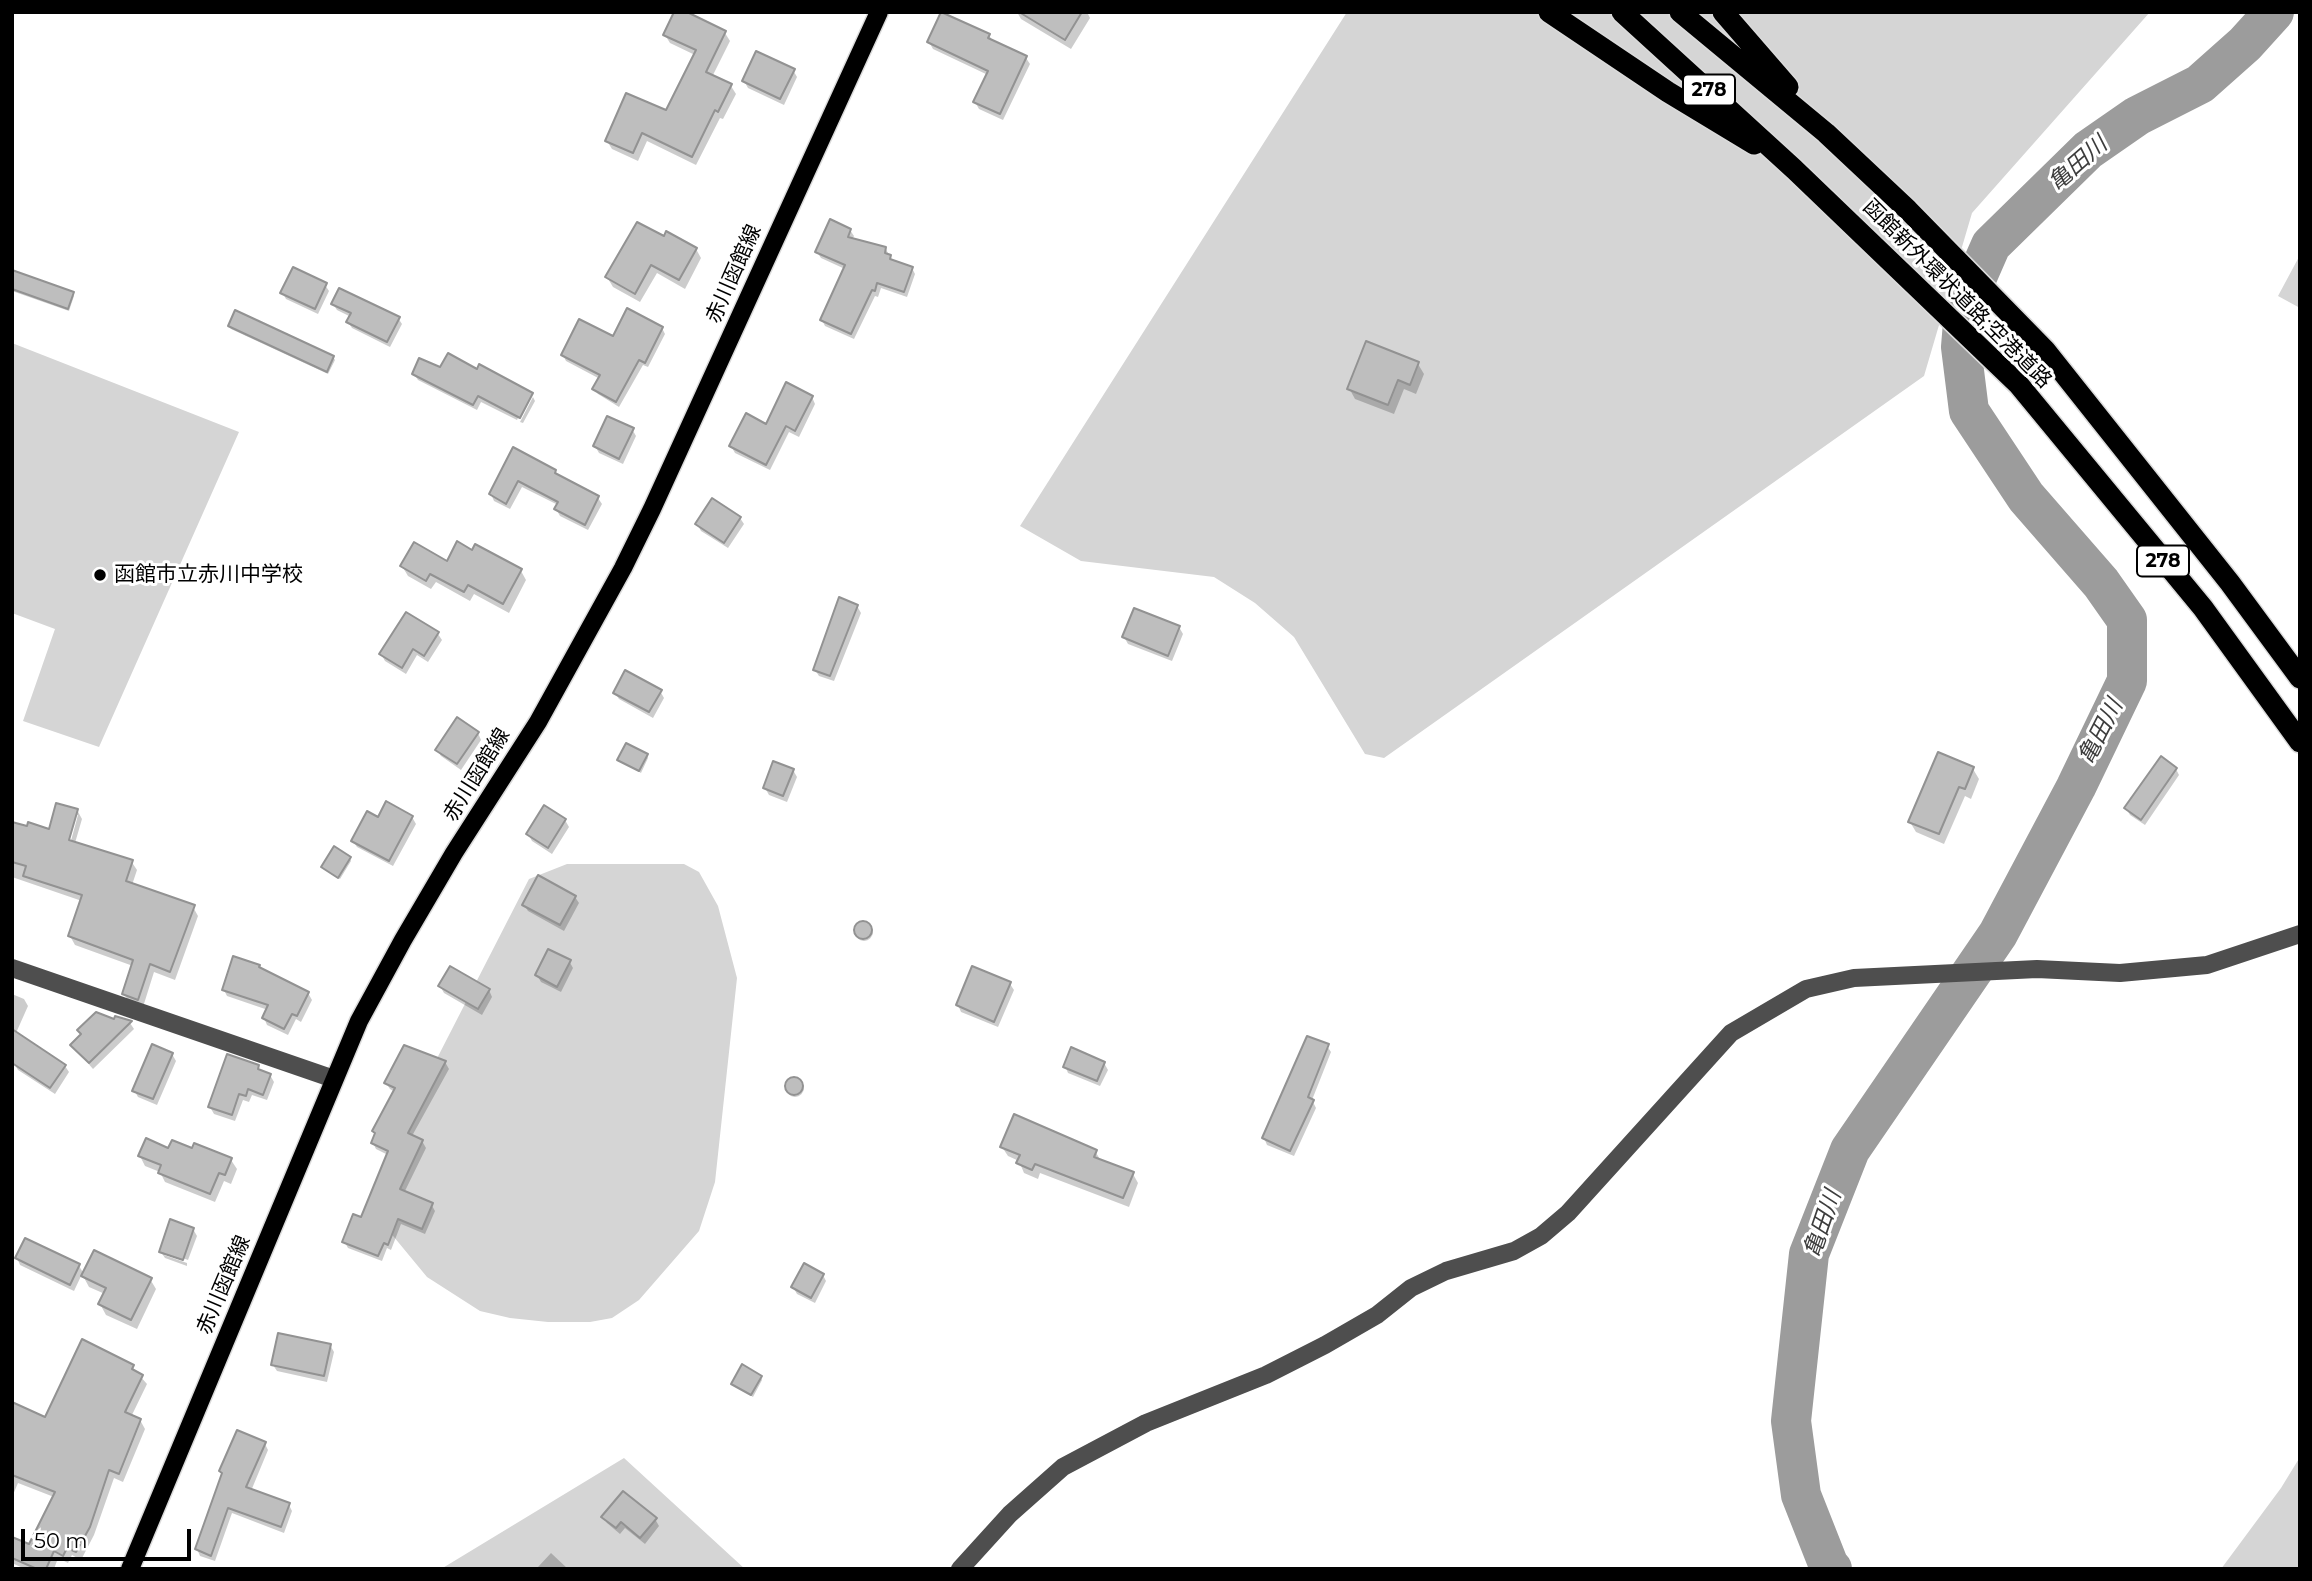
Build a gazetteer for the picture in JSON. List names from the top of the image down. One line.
{"streets":{"highway":["278","函館新外環状道路;空港道路"],"main road":["赤川函館線"]},"water":["亀田川"],"places":["函館市立赤川中学校"],"scale_bar":"50 m"}
